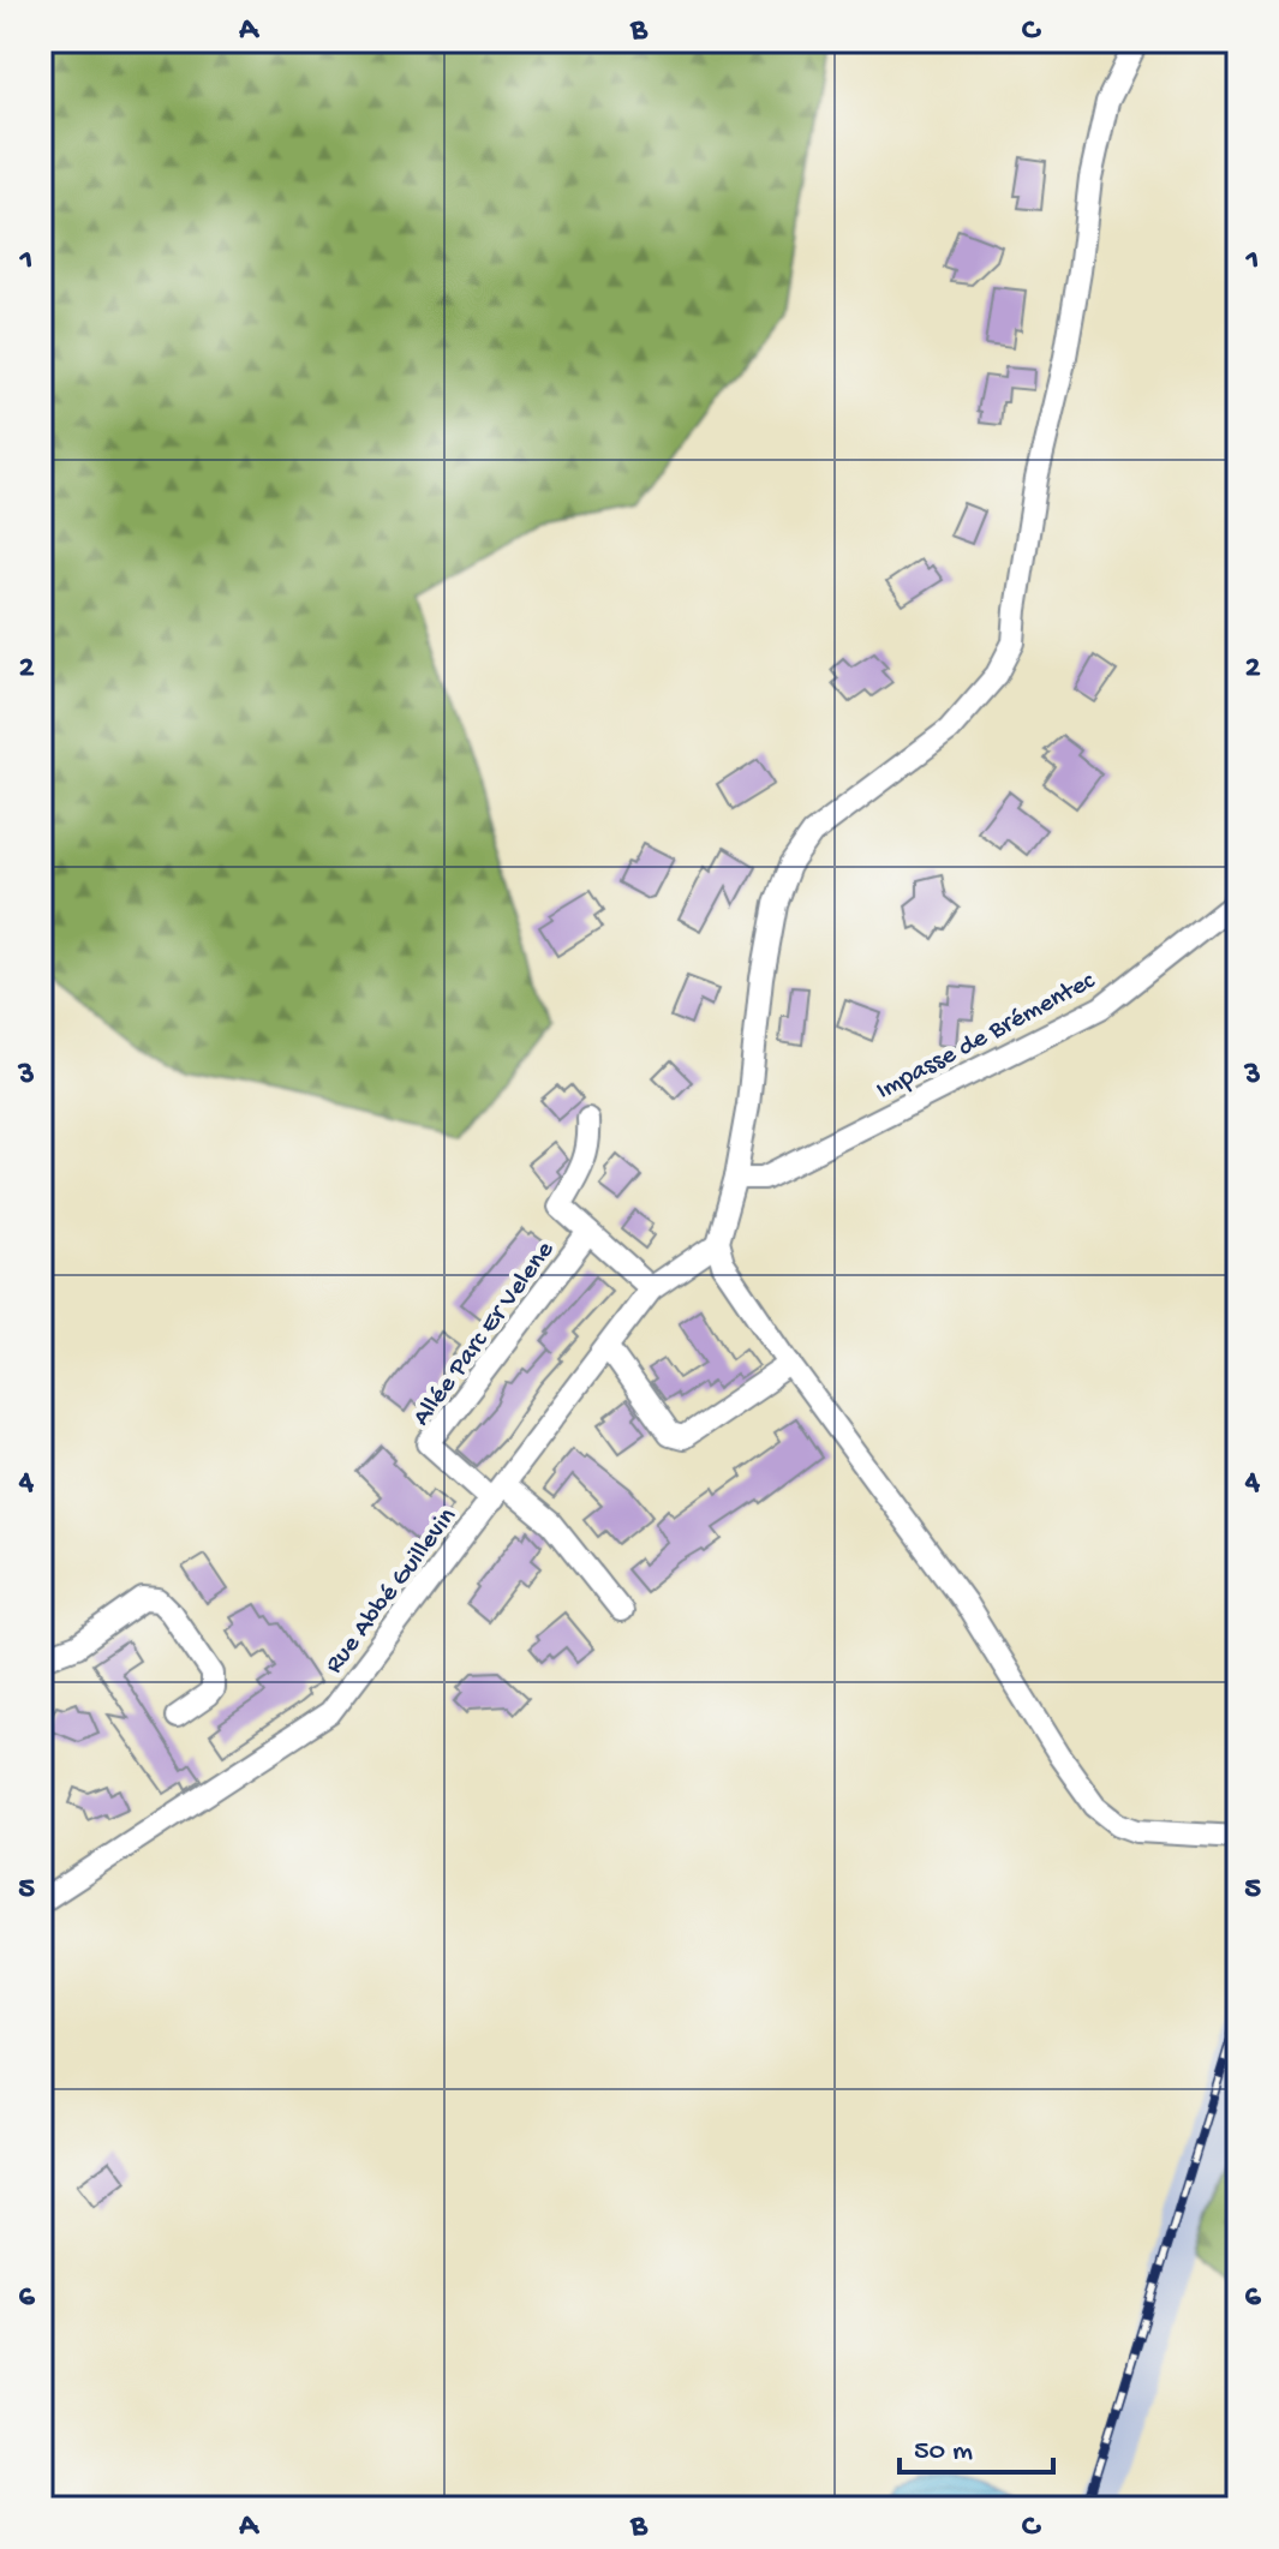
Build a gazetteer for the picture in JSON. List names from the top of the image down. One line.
{"streets":{"street":["Impasse de Brémentec","Allée Parc Er Velene","Rue Abbé Guillevin"]},"crossings":[["Allée Parc Er Velene","Rue Abbé Guillevin"]],"scale_bar":"50 m","grid":{"columns":["A","B","C"],"rows":["1","2","3","4","5","6"]}}
